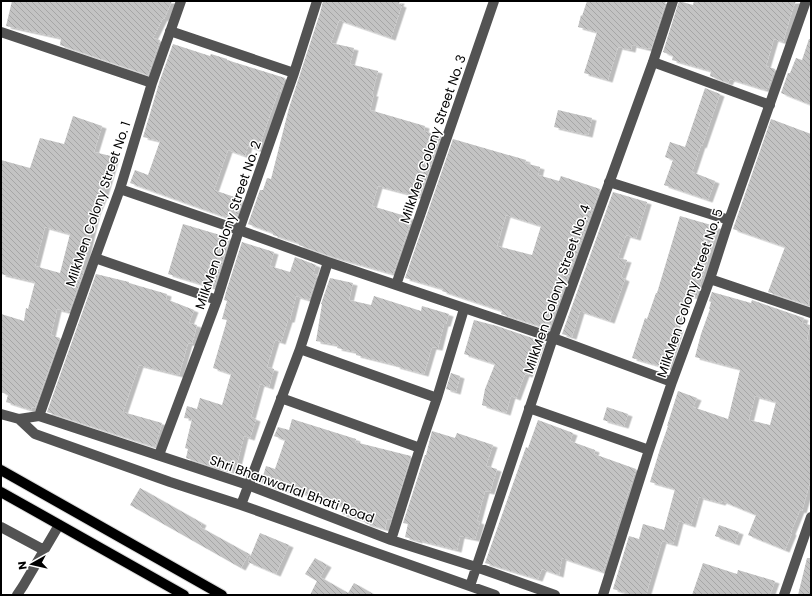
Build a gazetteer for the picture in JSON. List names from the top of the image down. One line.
{"streets":{"street":["MilkMen Colony Street No. 3","MilkMen Colony Street No. 1","MilkMen Colony Street No. 2","MilkMen Colony Street No. 4","MilkMen Colony Street No. 5","Shri Bhanwarlal Bhati Road"]},"crossings":[["MilkMen Colony Street No. 1","Shri Bhanwarlal Bhati Road"],["MilkMen Colony Street No. 2","Shri Bhanwarlal Bhati Road"],["MilkMen Colony Street No. 4","Shri Bhanwarlal Bhati Road"]],"north":"left"}
